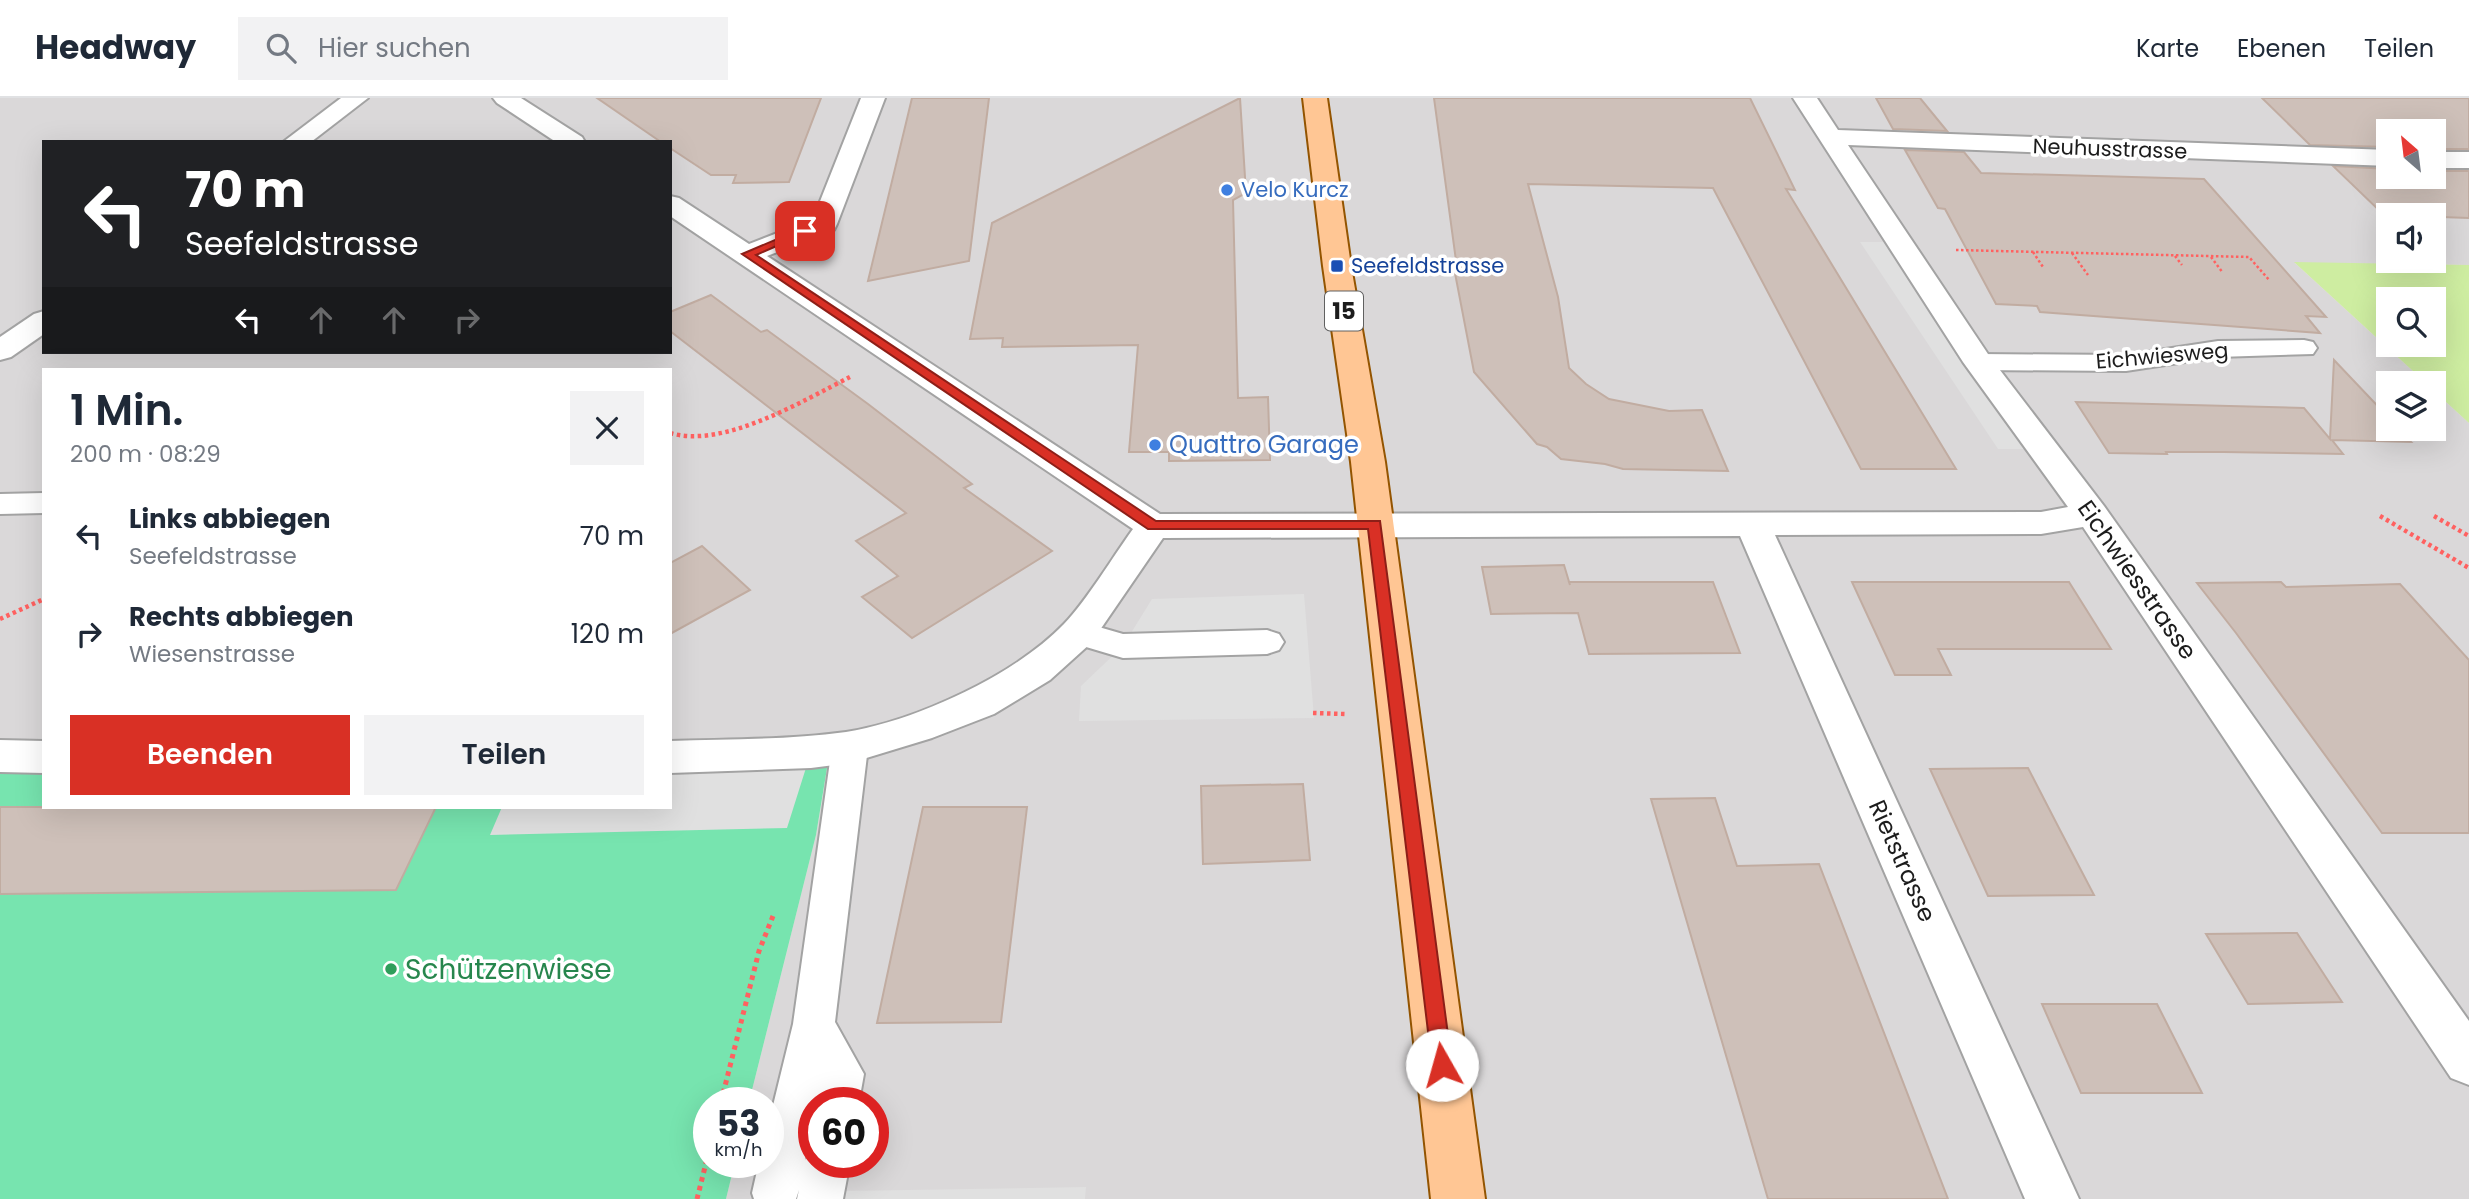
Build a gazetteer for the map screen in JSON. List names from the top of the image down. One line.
{"streets":{"main road":["15"],"street":["Neuhusstrasse","Eichwiesstrasse","Rietstrasse"],"lane":["Eichwiesweg"]},"crossings":[["Neuhusstrasse","Eichwiesstrasse"],["Eichwiesweg","Eichwiesstrasse"]],"places":{"other":["Velo Kurcz","Quattro Garage","Schützenwiese"],"transit":["Seefeldstrasse"]},"north":"top left","page":{"header":"Headway","search":"Hier suchen","nav":["Karte","Ebenen","Teilen"],"turn":["70 m","Seefeldstrasse"],"heading":["1 Min.","200 m · 08:29"],"list":[{"name":"Links abbiegen","note":"Seefeldstrasse","value":"70 m"},{"name":"Rechts abbiegen","note":"Wiesenstrasse","value":"120 m"}],"buttons":["Beenden","Teilen"],"speed":"53 km/h","limit":"60"}}
